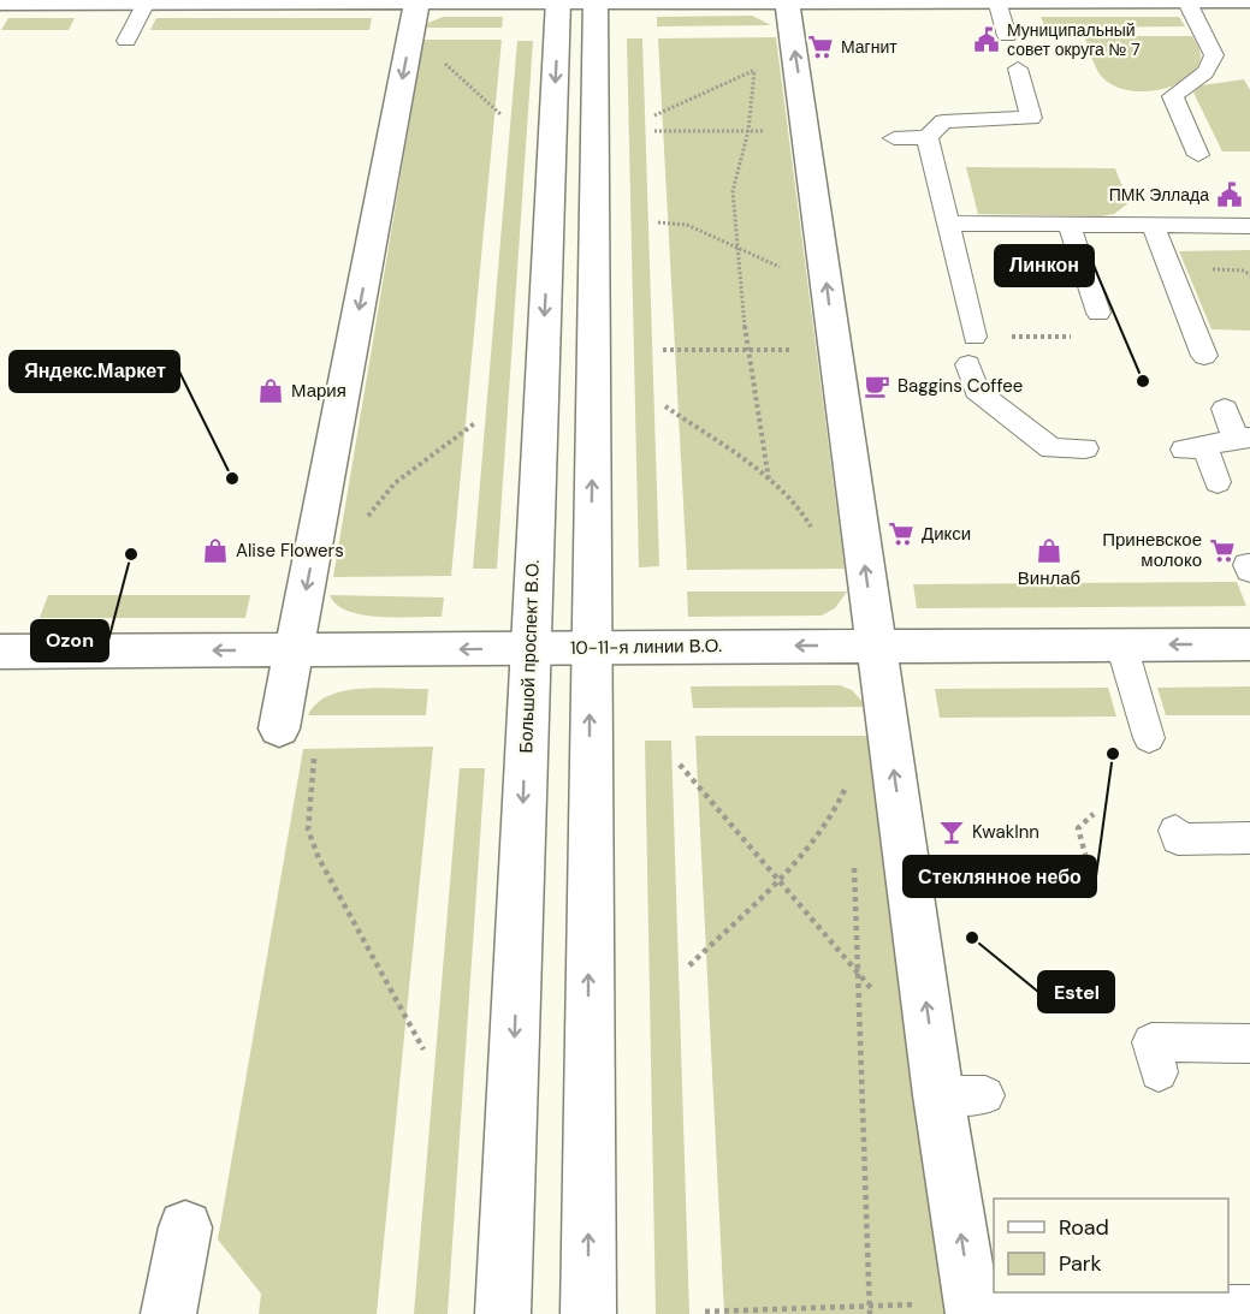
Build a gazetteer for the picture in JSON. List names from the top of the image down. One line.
{"streets":{"street":["10-11-я линии В.О.","Большой проспект В.О."]},"crossings":[["10-11-я линии В.О.","Большой проспект В.О."]],"one_way":["10-11-я линии В.О."],"places":{"public building":["Муниципальный совет округа № 7","ПМК Эллада"],"supermarket":["Магнит","Дикси","Приневское молоко"],"other":["Линкон","Яндекс.Маркет","Ozon","Стеклянное небо","Estel"],"cafe":["Baggins Coffee"],"shop":["Мария","Alise Flowers","Винлаб"],"bar":["KwakInn"]},"legend":["Road","Park"]}
